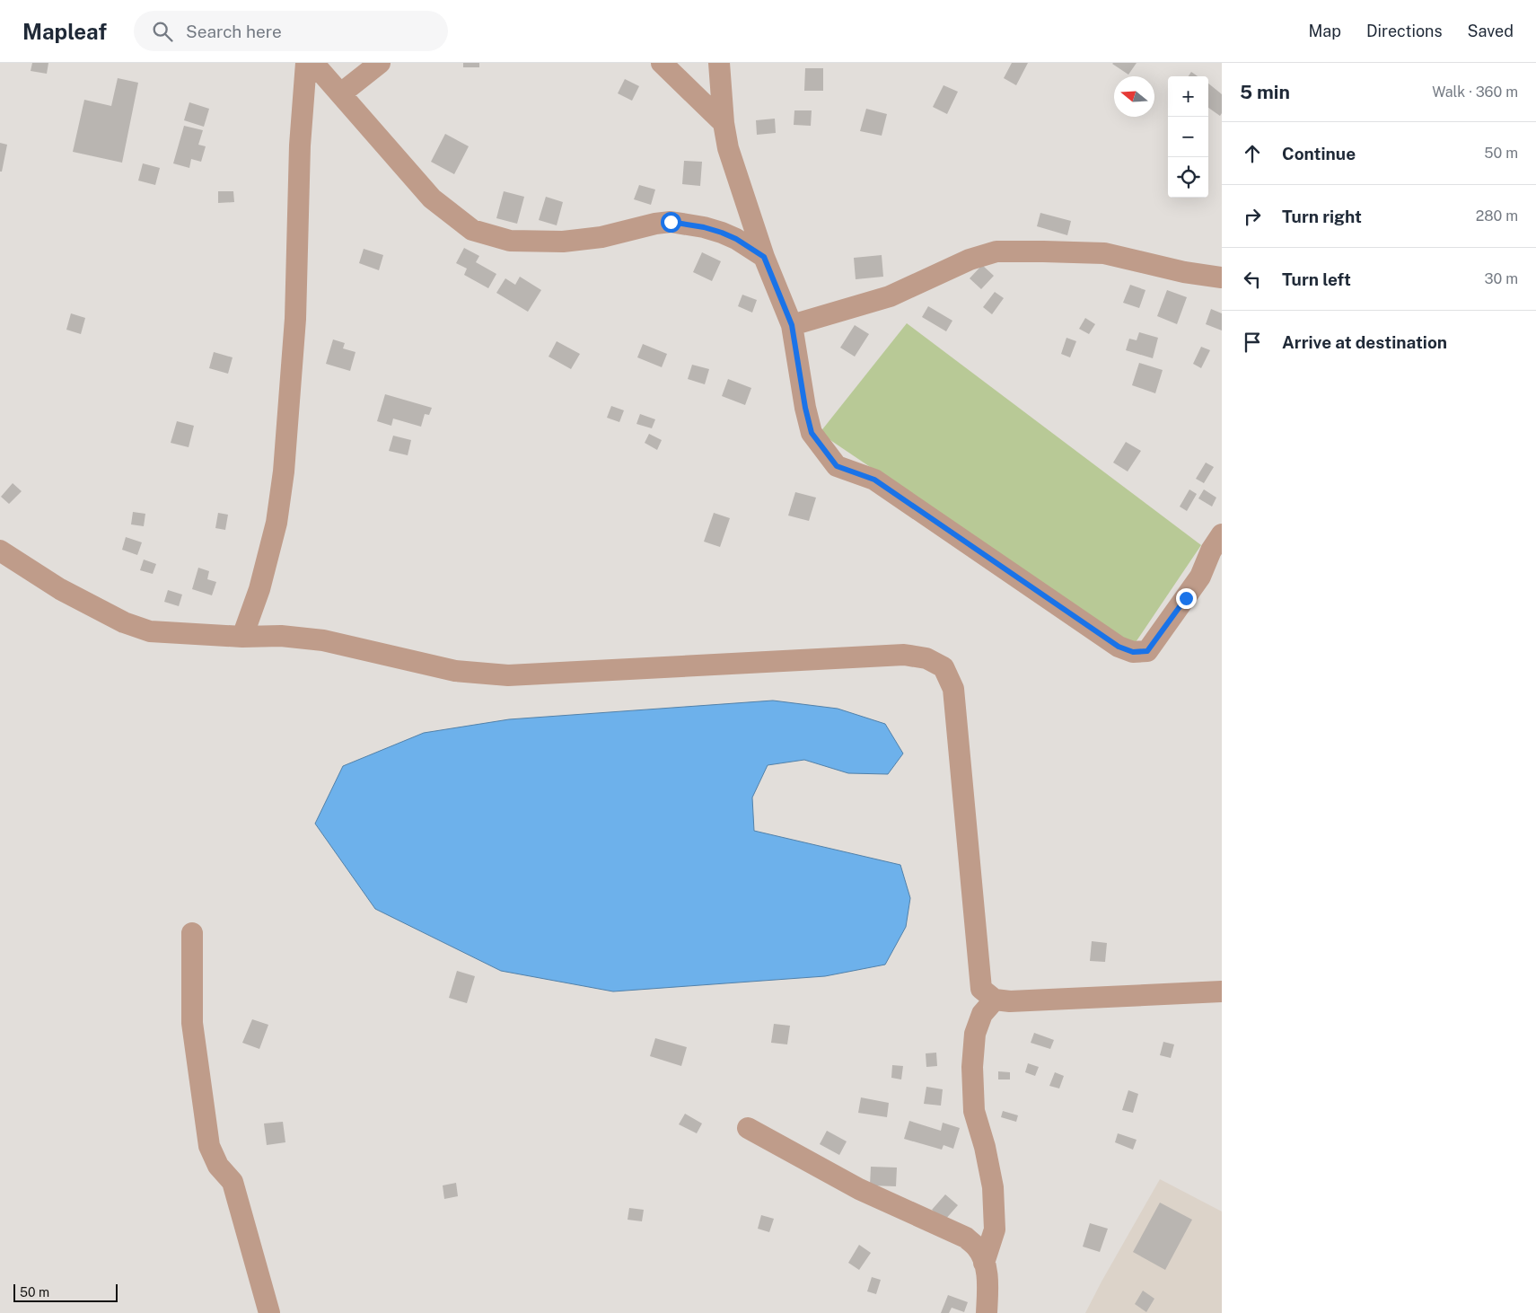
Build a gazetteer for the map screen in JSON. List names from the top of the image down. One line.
{"scale_bar":"50 m","north":"left","page":{"header":"Mapleaf","search":"Search here","nav":["Map","Directions","Saved"],"heading":["5 min","Walk · 360 m"],"map_buttons":["+","−"],"list":[["Continue","50 m"],["Turn right","280 m"],["Turn left","30 m"],"Arrive at destination"],"scale":"50 m"}}
